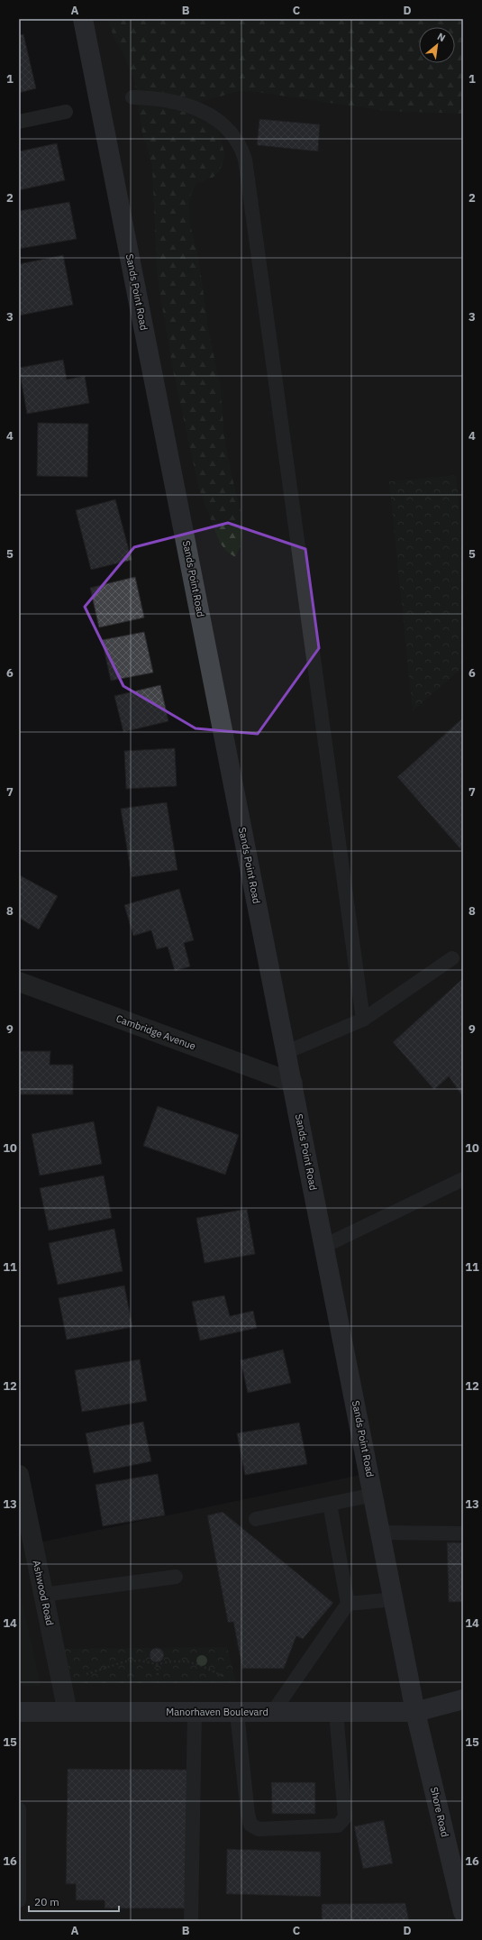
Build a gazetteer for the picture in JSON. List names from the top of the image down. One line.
{"streets":{"main road":["Sands Point Road","Manorhaven Boulevard","Shore Road"],"street":["Cambridge Avenue","Ashwood Road"]},"crossings":[["Sands Point Road","Cambridge Avenue"],["Sands Point Road","Manorhaven Boulevard"],["Sands Point Road","Shore Road"],["Ashwood Road","Manorhaven Boulevard"],["Manorhaven Boulevard","Shore Road"]],"scale_bar":"20 m","north":"top right","grid":{"columns":["A","B","C","D"],"rows":["1","2","3","4","5","6","7","8","9","10","11","12","13","14","15","16"]}}
